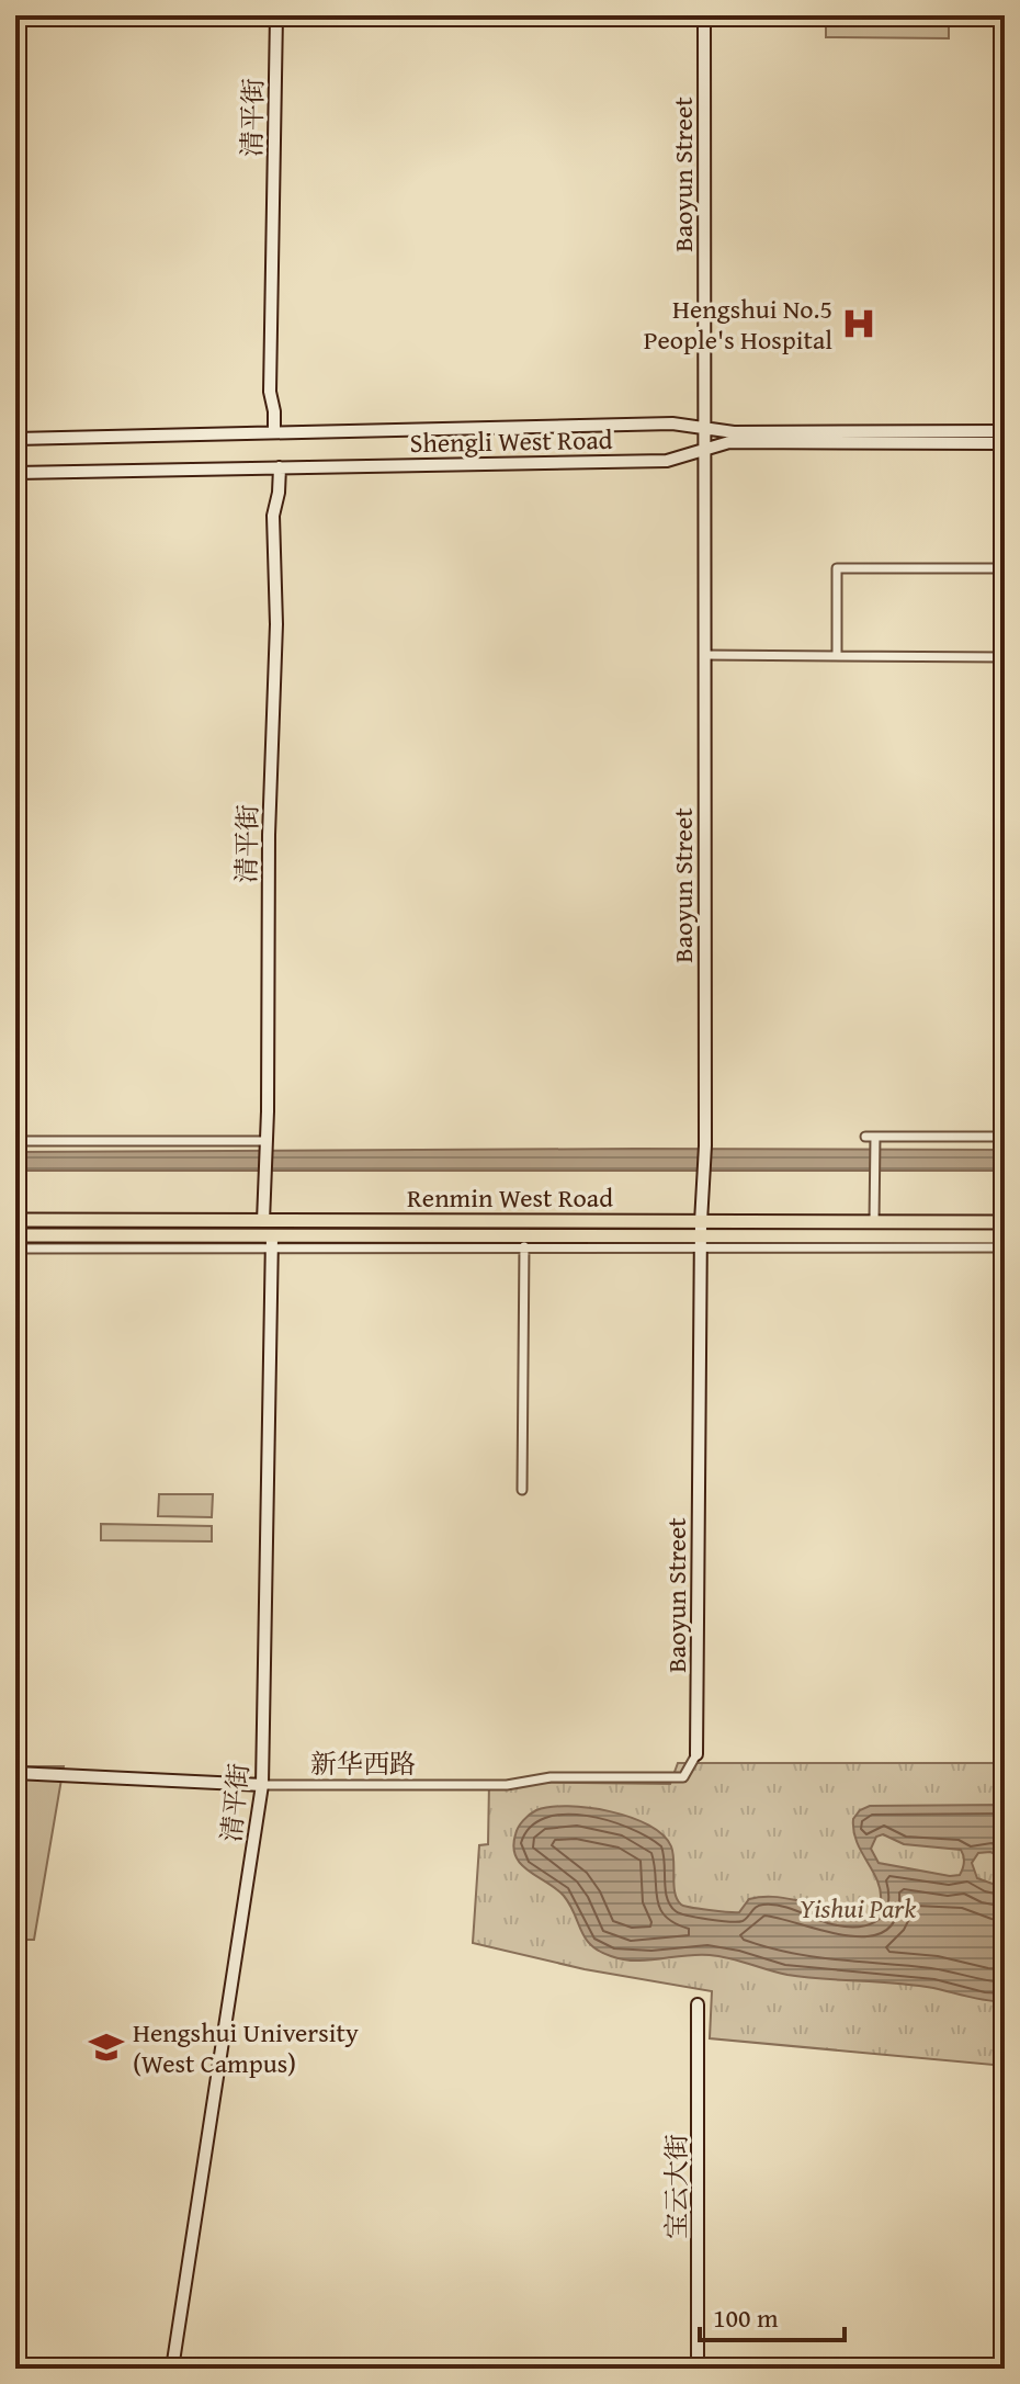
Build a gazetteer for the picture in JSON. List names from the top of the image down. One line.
{"streets":{"main road":["Renmin West Road"],"street":["清平街","Baoyun Street","Shengli West Road","新华西路","宝云大街"]},"crossings":[["清平街","Shengli West Road"],["清平街","Renmin West Road"],["清平街","新华西路"],["Baoyun Street","Shengli West Road"],["Baoyun Street","Renmin West Road"],["Baoyun Street","新华西路"]],"parks":["Yishui Park"],"places":{"hospital":["Hengshui No.5 People's Hospital"],"school or university":["Hengshui University (West Campus)"]},"scale_bar":"100 m"}
